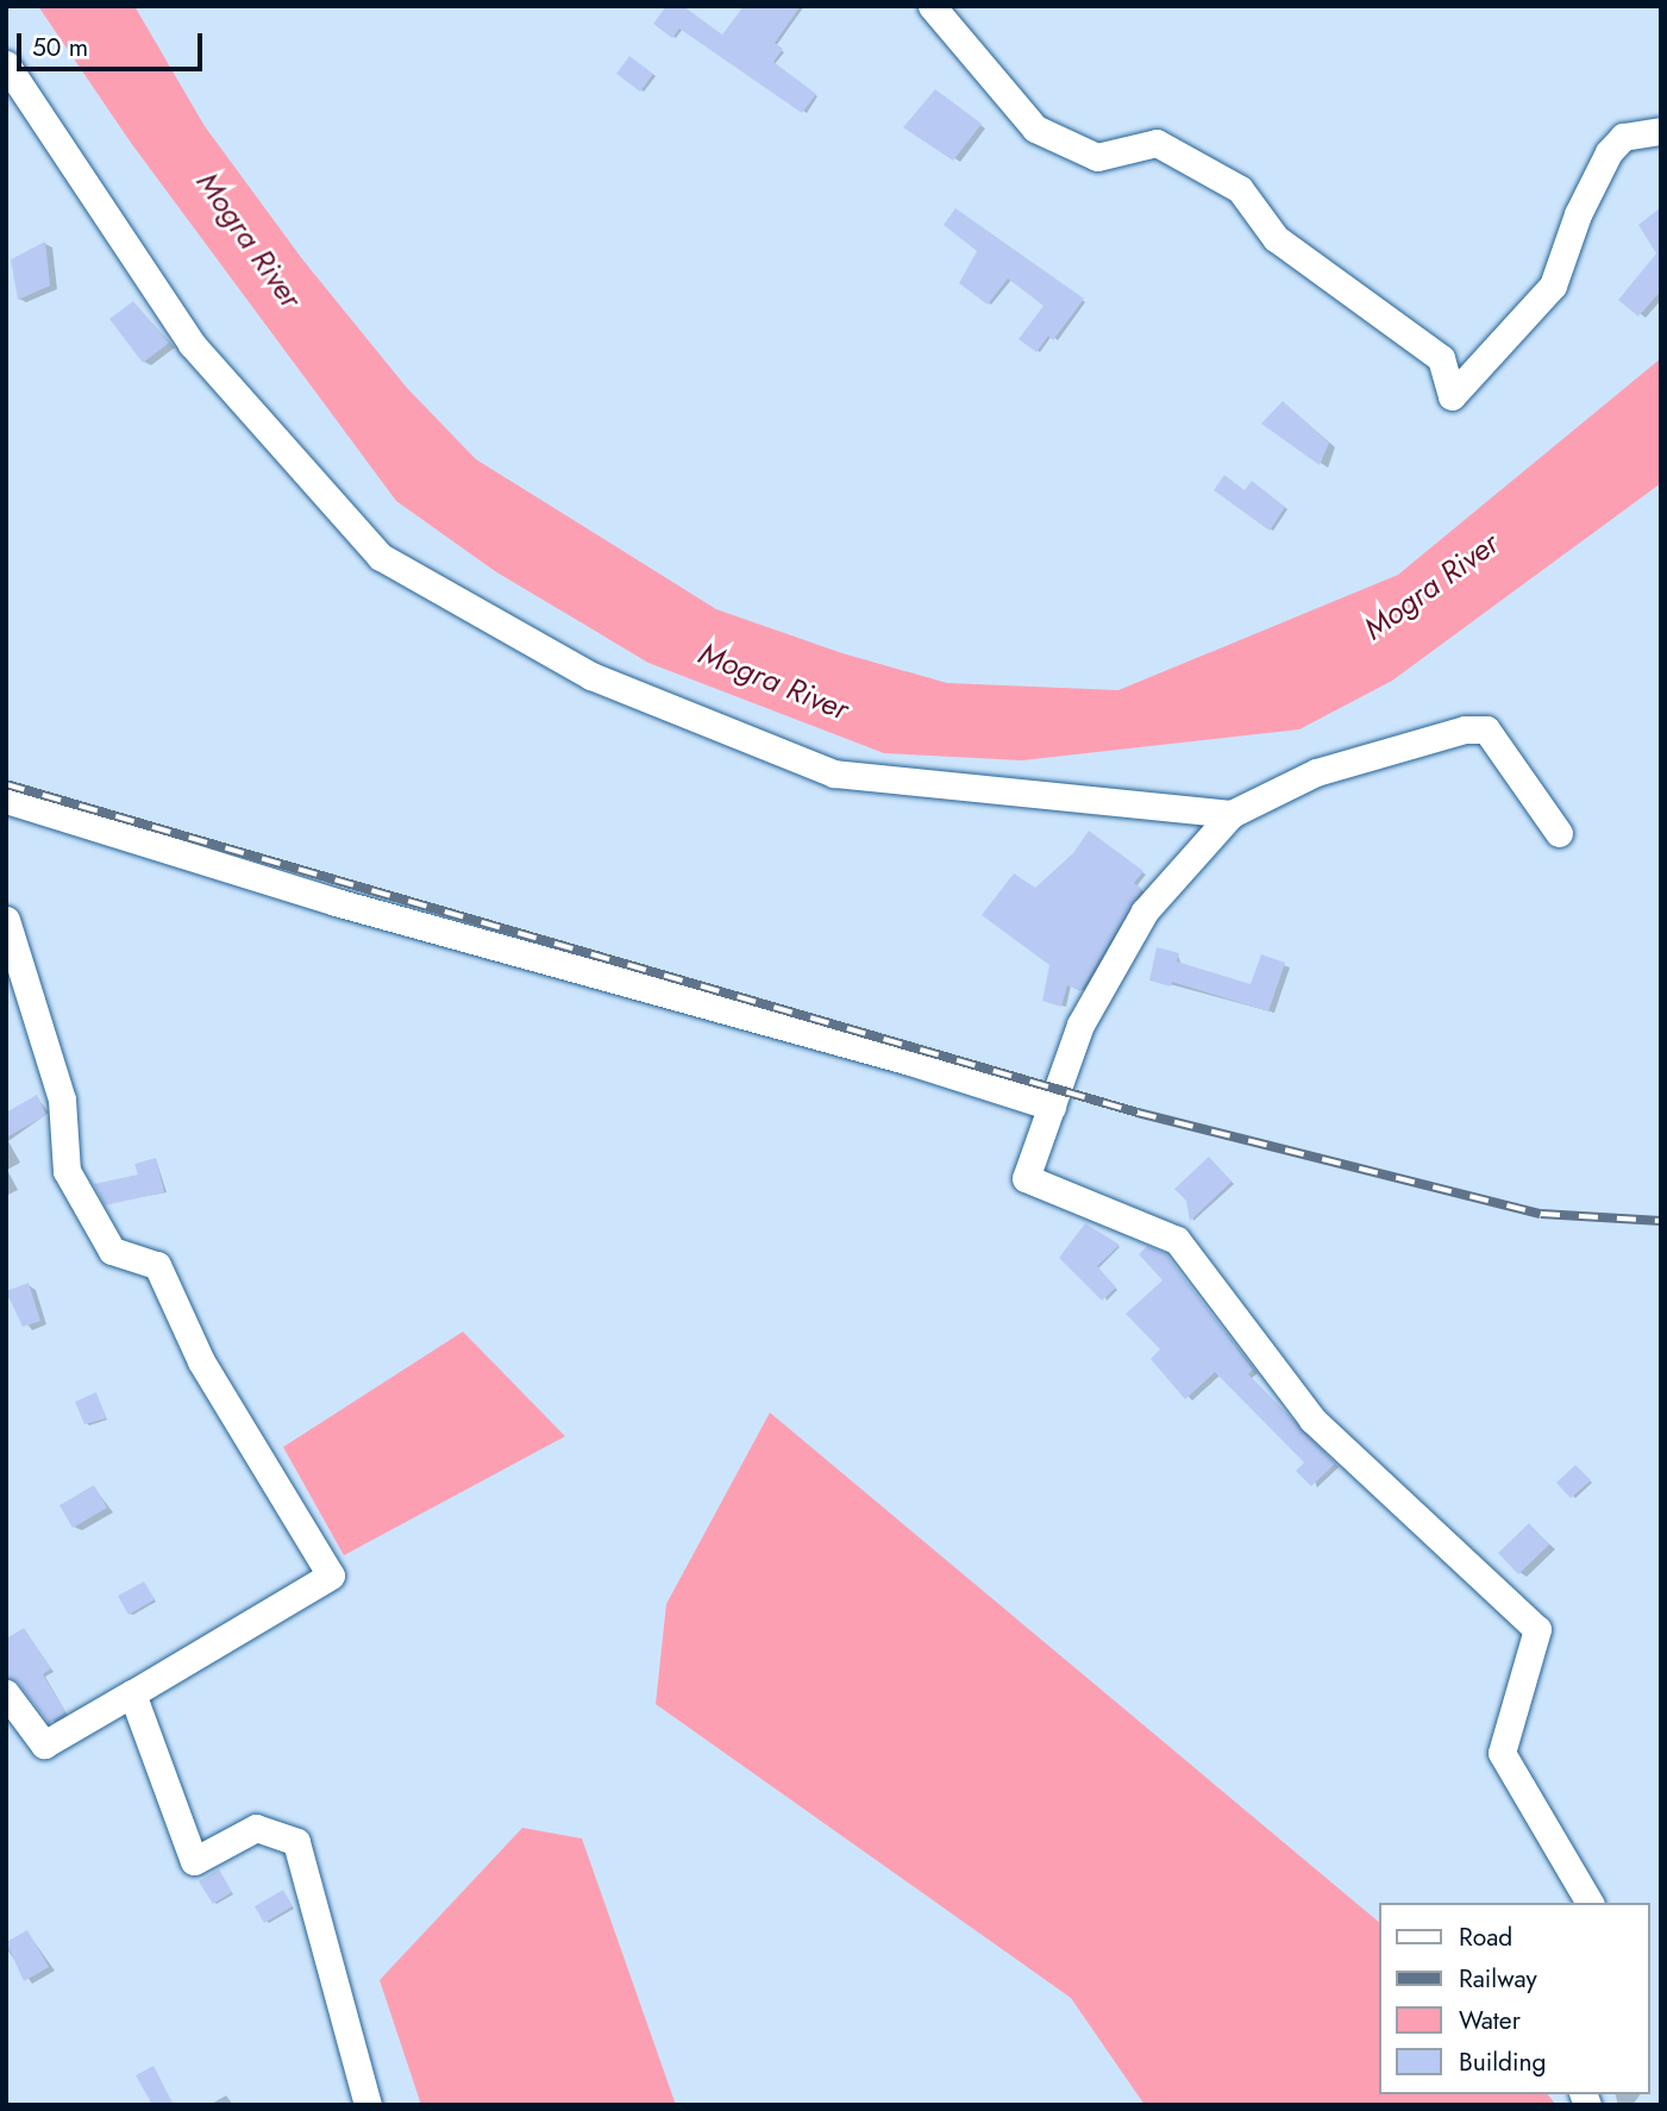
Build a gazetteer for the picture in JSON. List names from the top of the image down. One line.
{"water":["Mogra River"],"legend":["Road","Railway","Water","Building"],"scale_bar":"50 m"}
